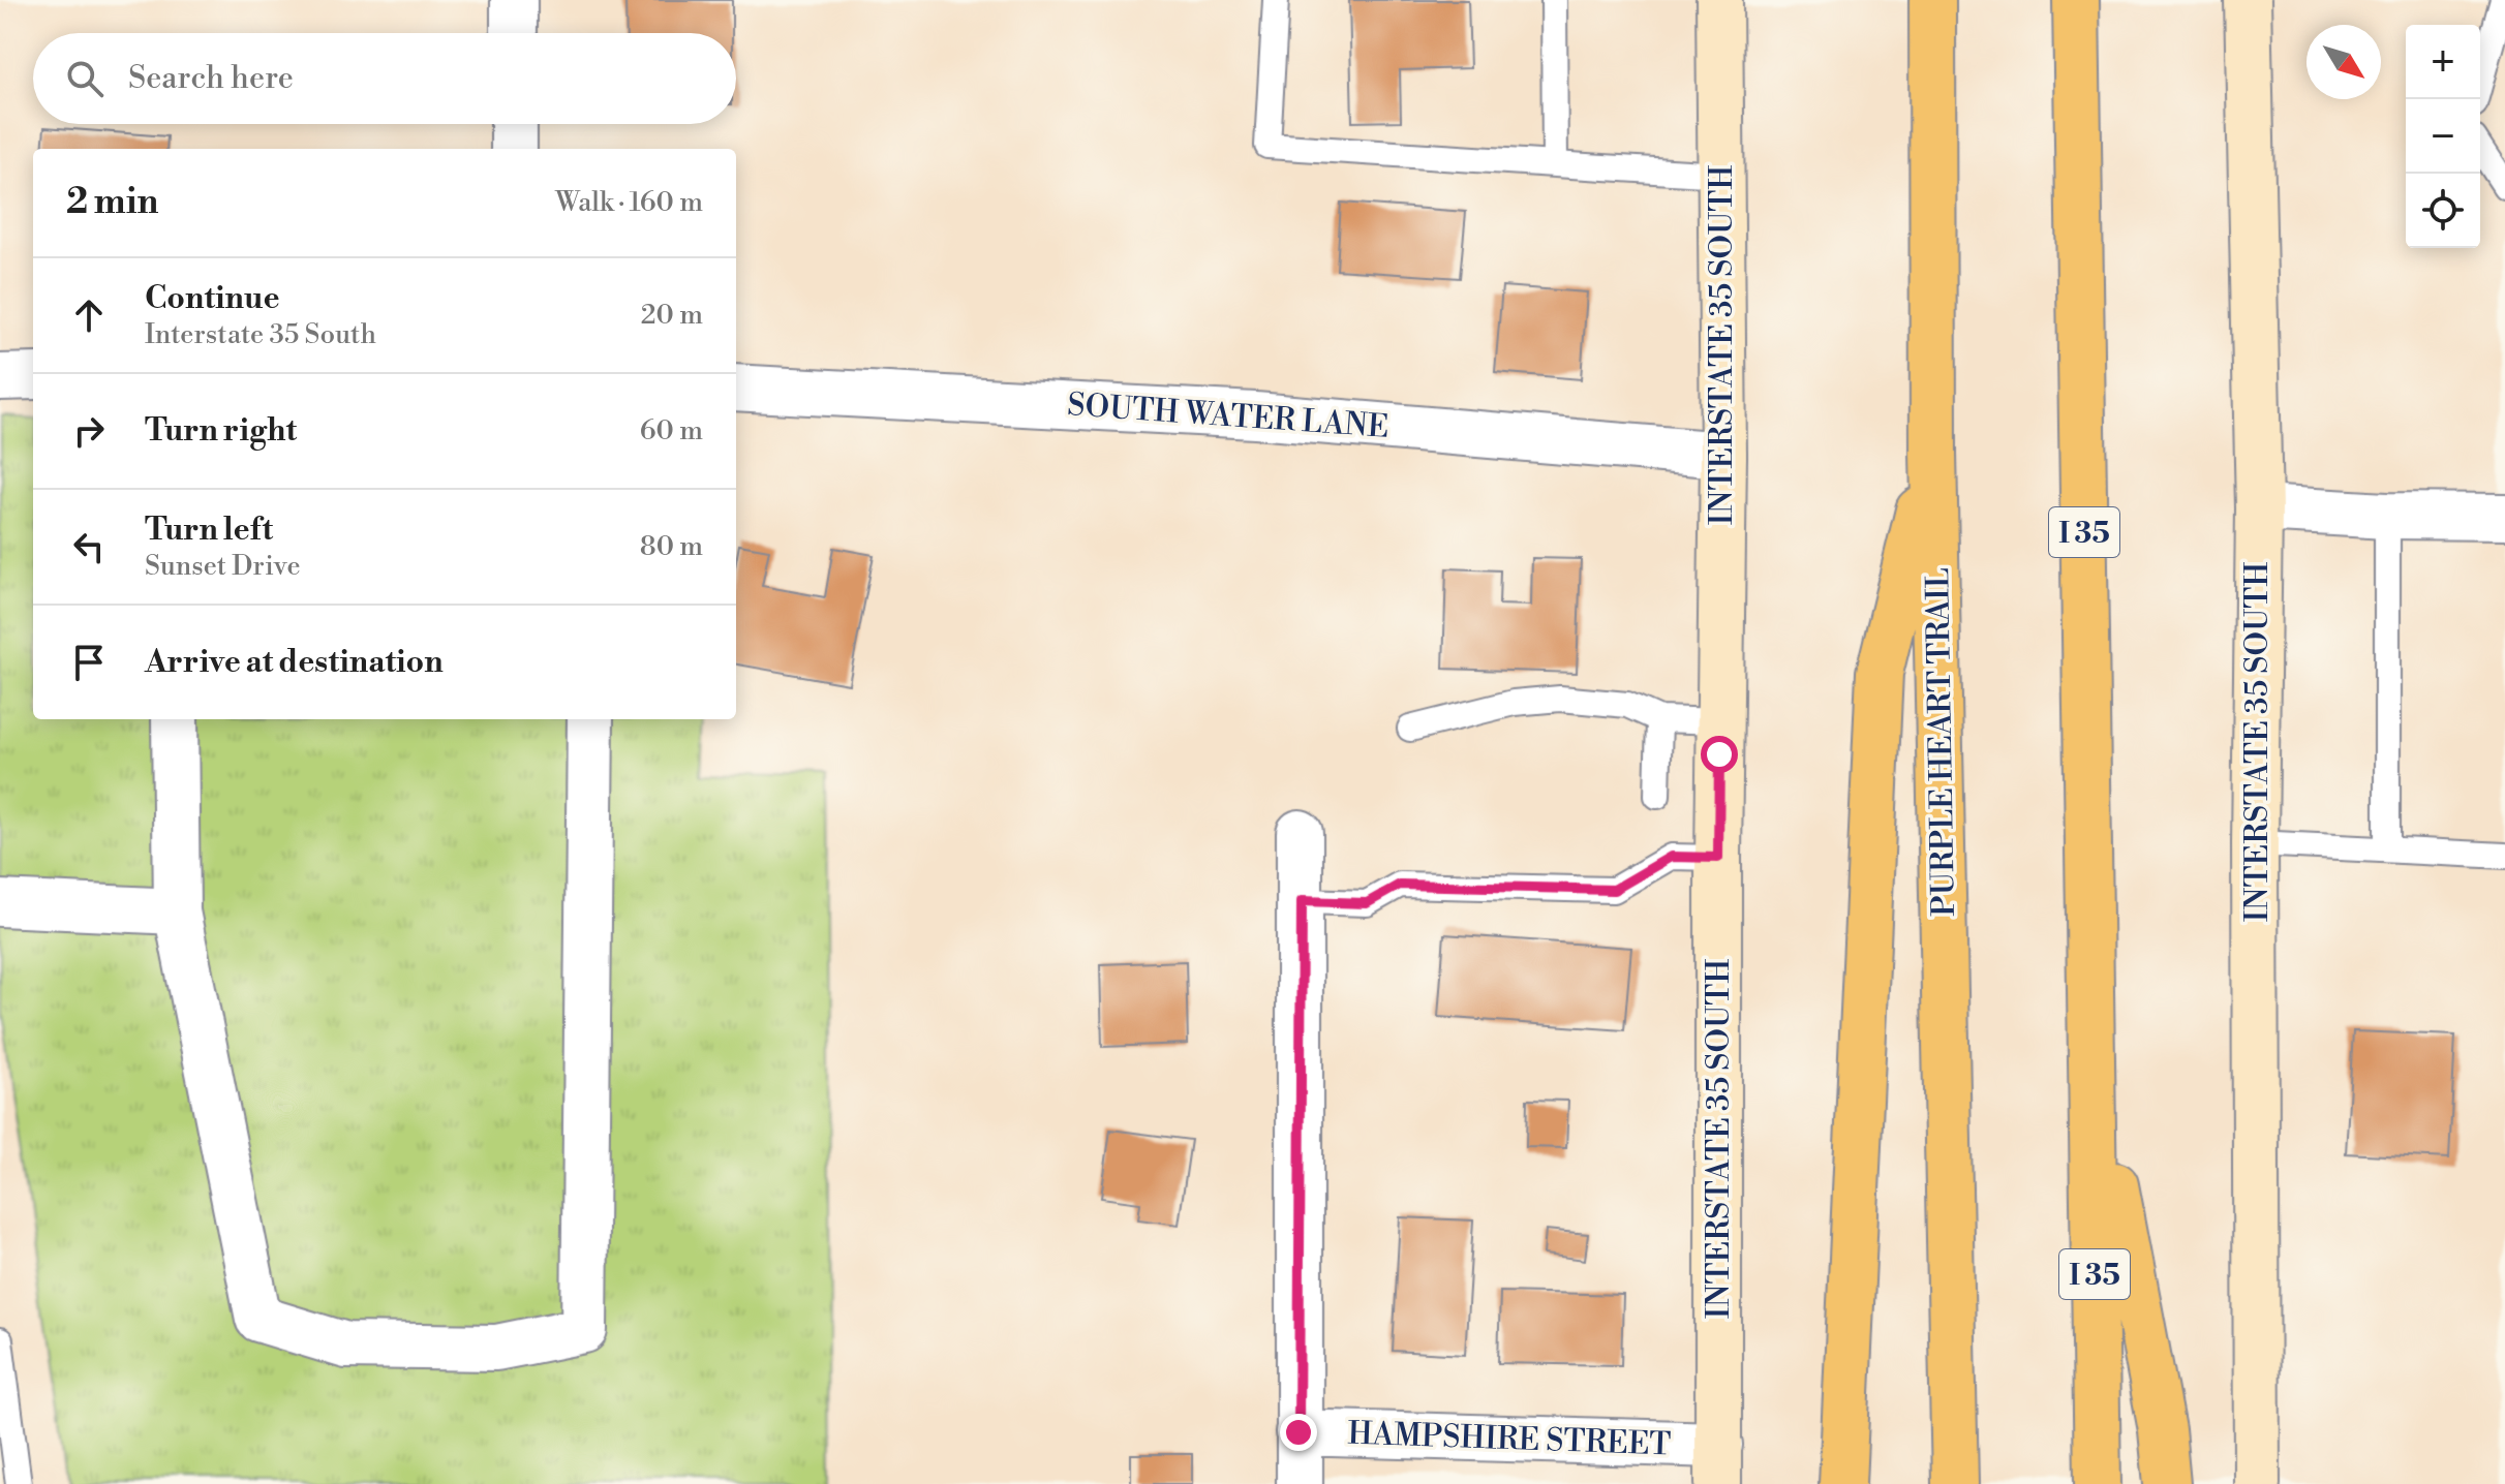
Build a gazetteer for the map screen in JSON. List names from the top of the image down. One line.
{"streets":{"highway":["I 35","PURPLE HEART TRAIL"],"main road":["INTERSTATE 35 SOUTH"],"street":["SOUTH WATER LANE","HAMPSHIRE STREET"]},"crossings":[["INTERSTATE 35 SOUTH","SOUTH WATER LANE"],["INTERSTATE 35 SOUTH","HAMPSHIRE STREET"]],"north":"bottom right","page":{"map_buttons":["+","−"],"search":"Search here","heading":["2 min","Walk · 160 m"],"list":[["Continue","Interstate 35 South","20 m"],["Turn right","60 m"],["Turn left","Sunset Drive","80 m"],"Arrive at destination"]}}
